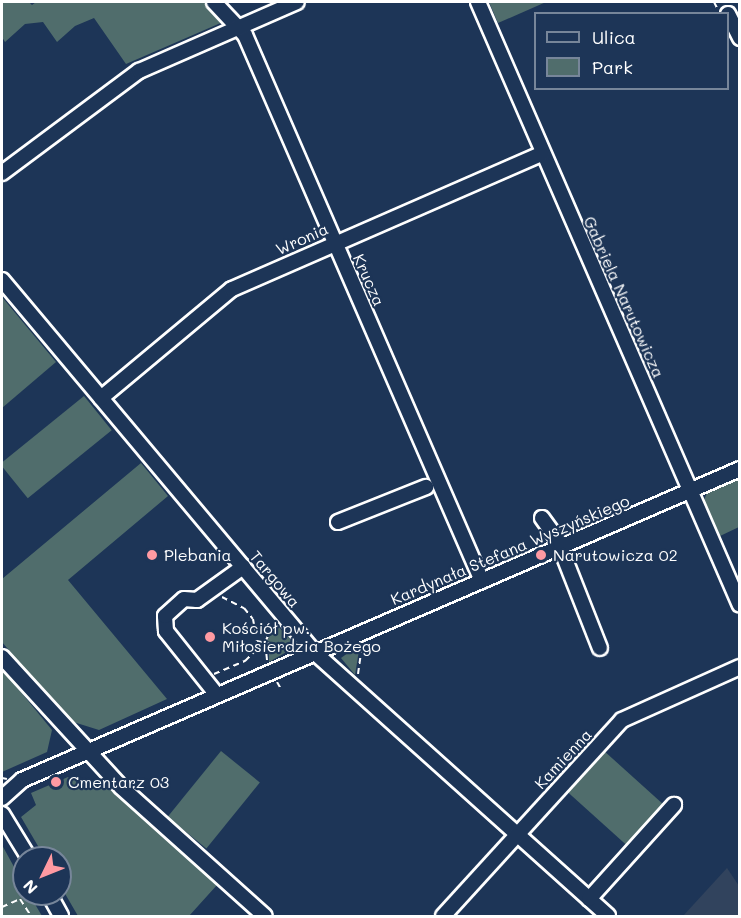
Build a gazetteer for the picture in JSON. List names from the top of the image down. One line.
{"streets":{"street":["Wronia","Krucza","Gabriela Narutowicza","Kardynała Stefana Wyszyńskiego","Targowa","Kamienna"]},"crossings":[["Wronia","Krucza"],["Wronia","Gabriela Narutowicza"],["Wronia","Targowa"],["Krucza","Kardynała Stefana Wyszyńskiego"],["Gabriela Narutowicza","Kardynała Stefana Wyszyńskiego"],["Kardynała Stefana Wyszyńskiego","Targowa"],["Targowa","Kamienna"]],"places":["Plebania","Narutowicza 02","Kościół pw. Miłosierdzia Bożego","Cmentarz 03"],"legend":["Ulica","Park"],"north":"bottom left"}
